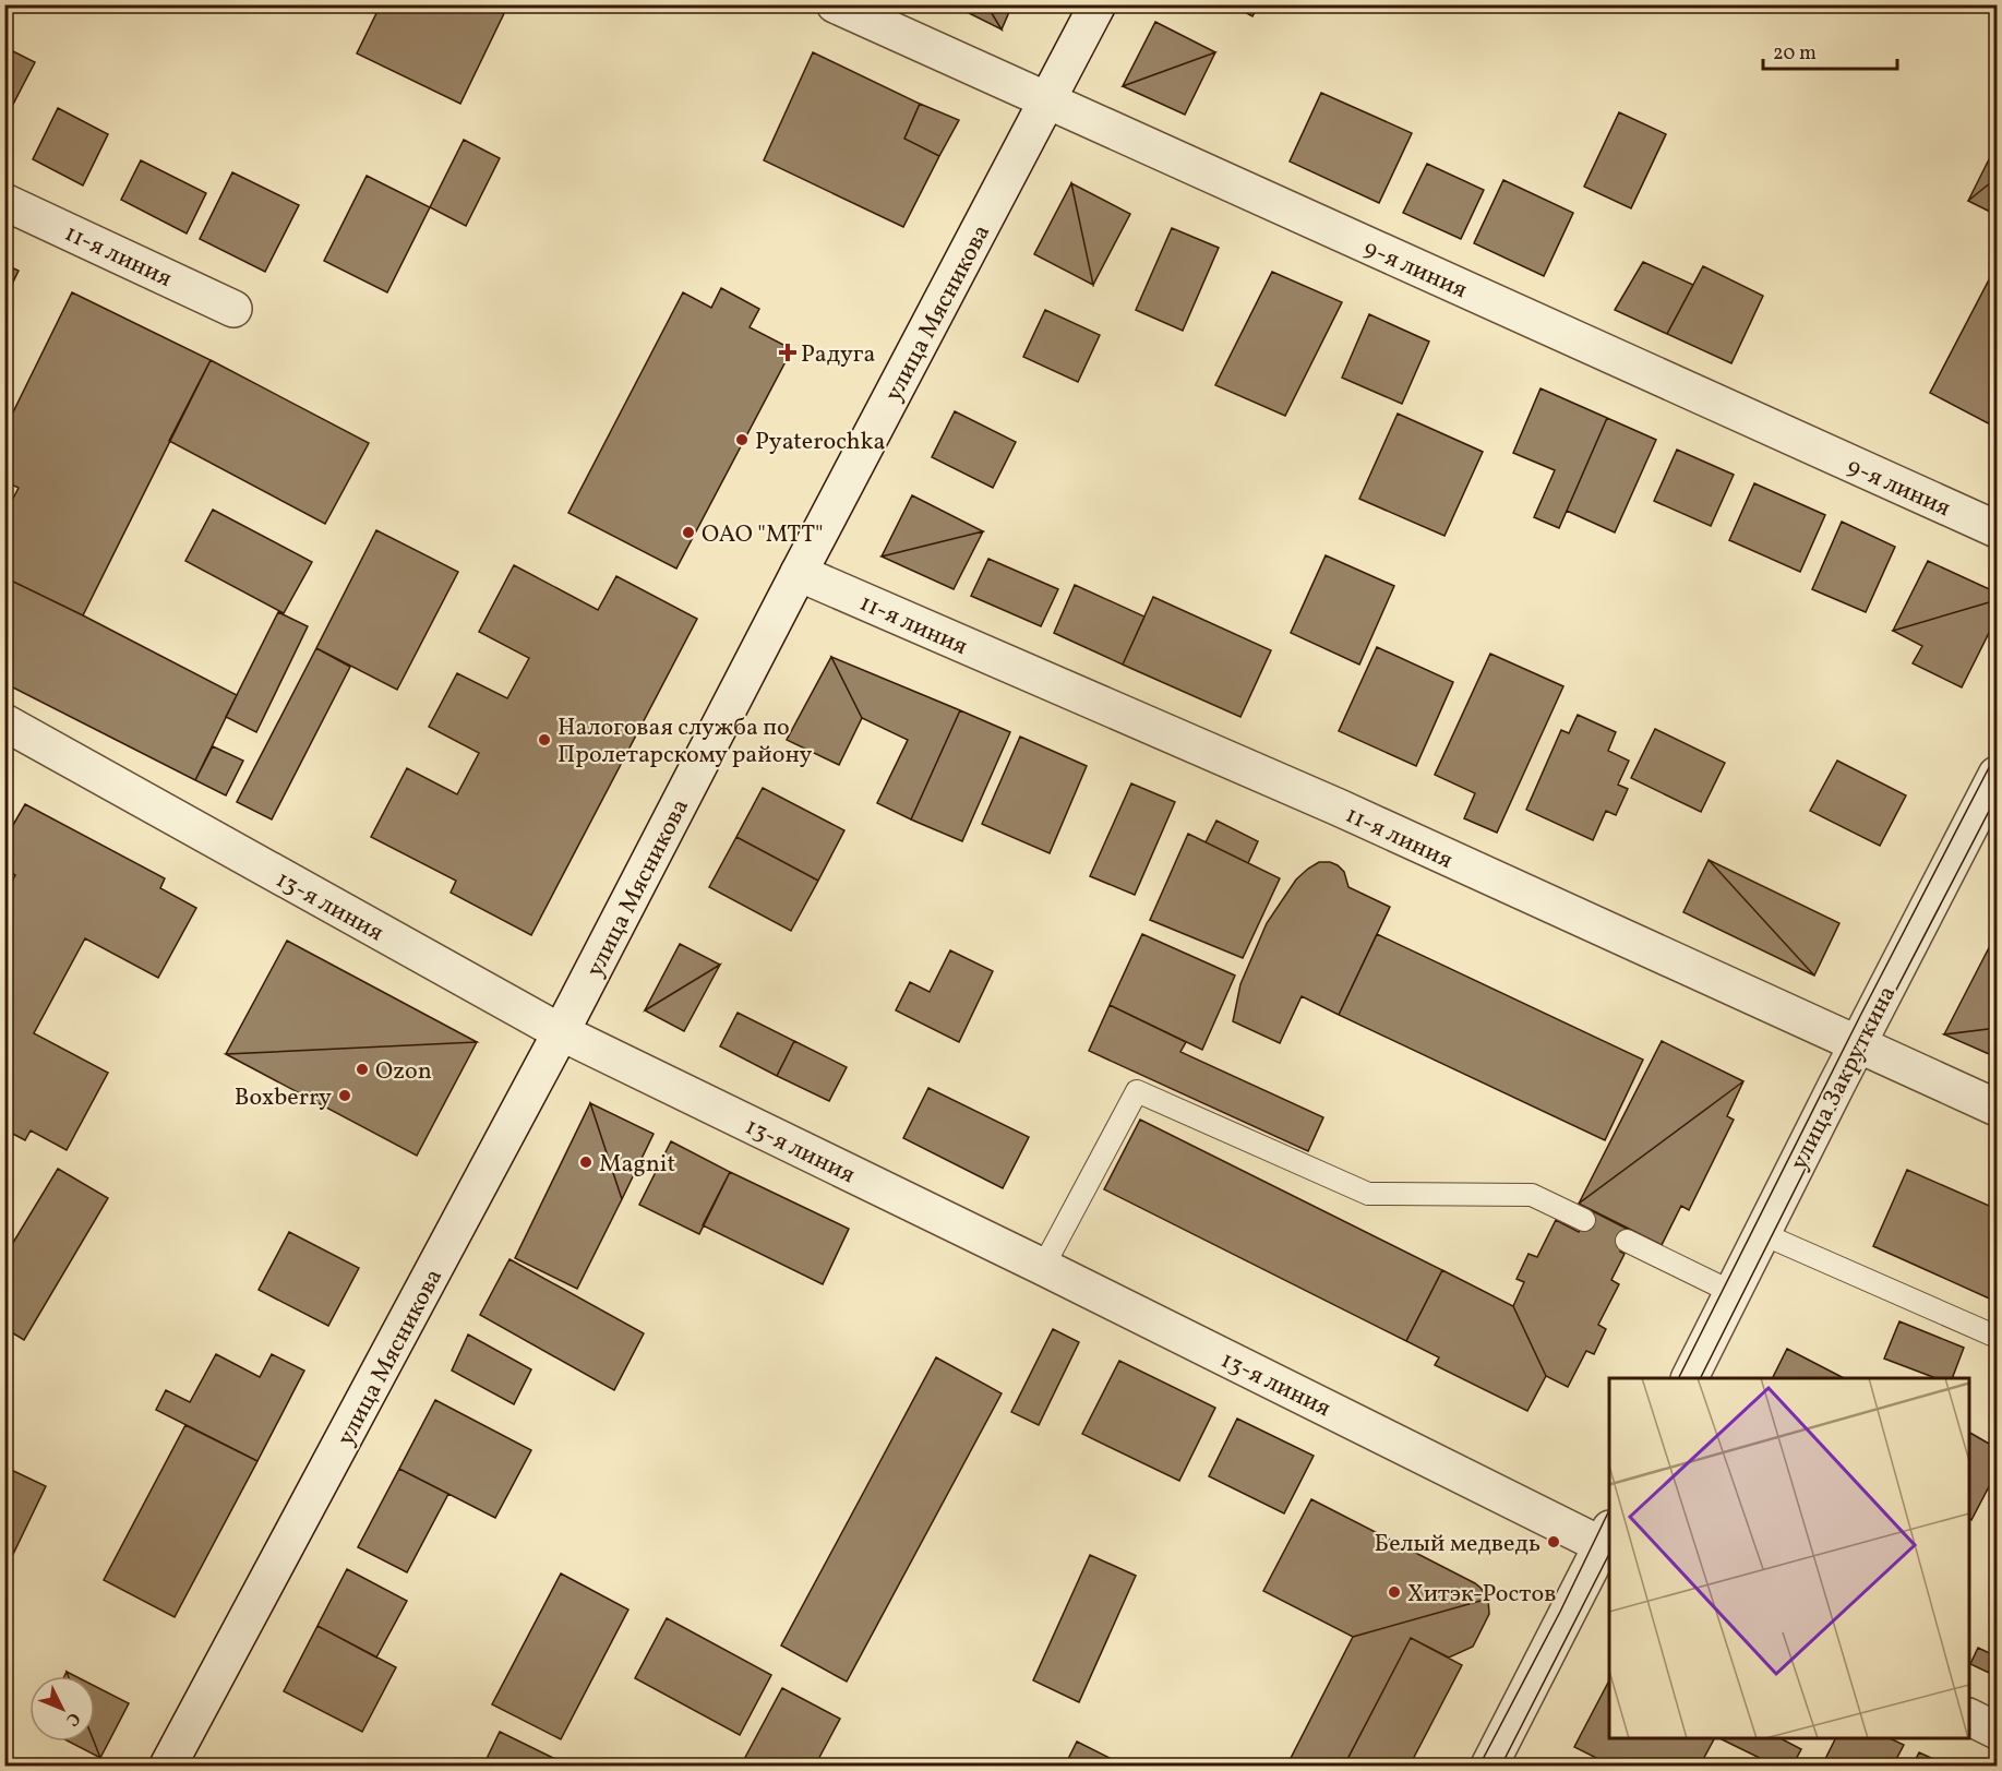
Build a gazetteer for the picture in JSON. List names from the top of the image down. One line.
{"streets":{"street":["11-я линия","9-я линия","улица Мясникова","13-я линия","улица Закруткина"]},"crossings":[["11-я линия","улица Мясникова"],["11-я линия","улица Закруткина"],["9-я линия","улица Мясникова"],["улица Мясникова","13-я линия"]],"places":{"health":["Радуга"],"other":["Pyaterochka","ОАО \"МТТ\"","Налоговая служба по Пролетарскому району","Ozon","Boxberry","Magnit","Белый медведь","Хитэк-Ростов"]},"scale_bar":"20 m","north":"bottom right"}
